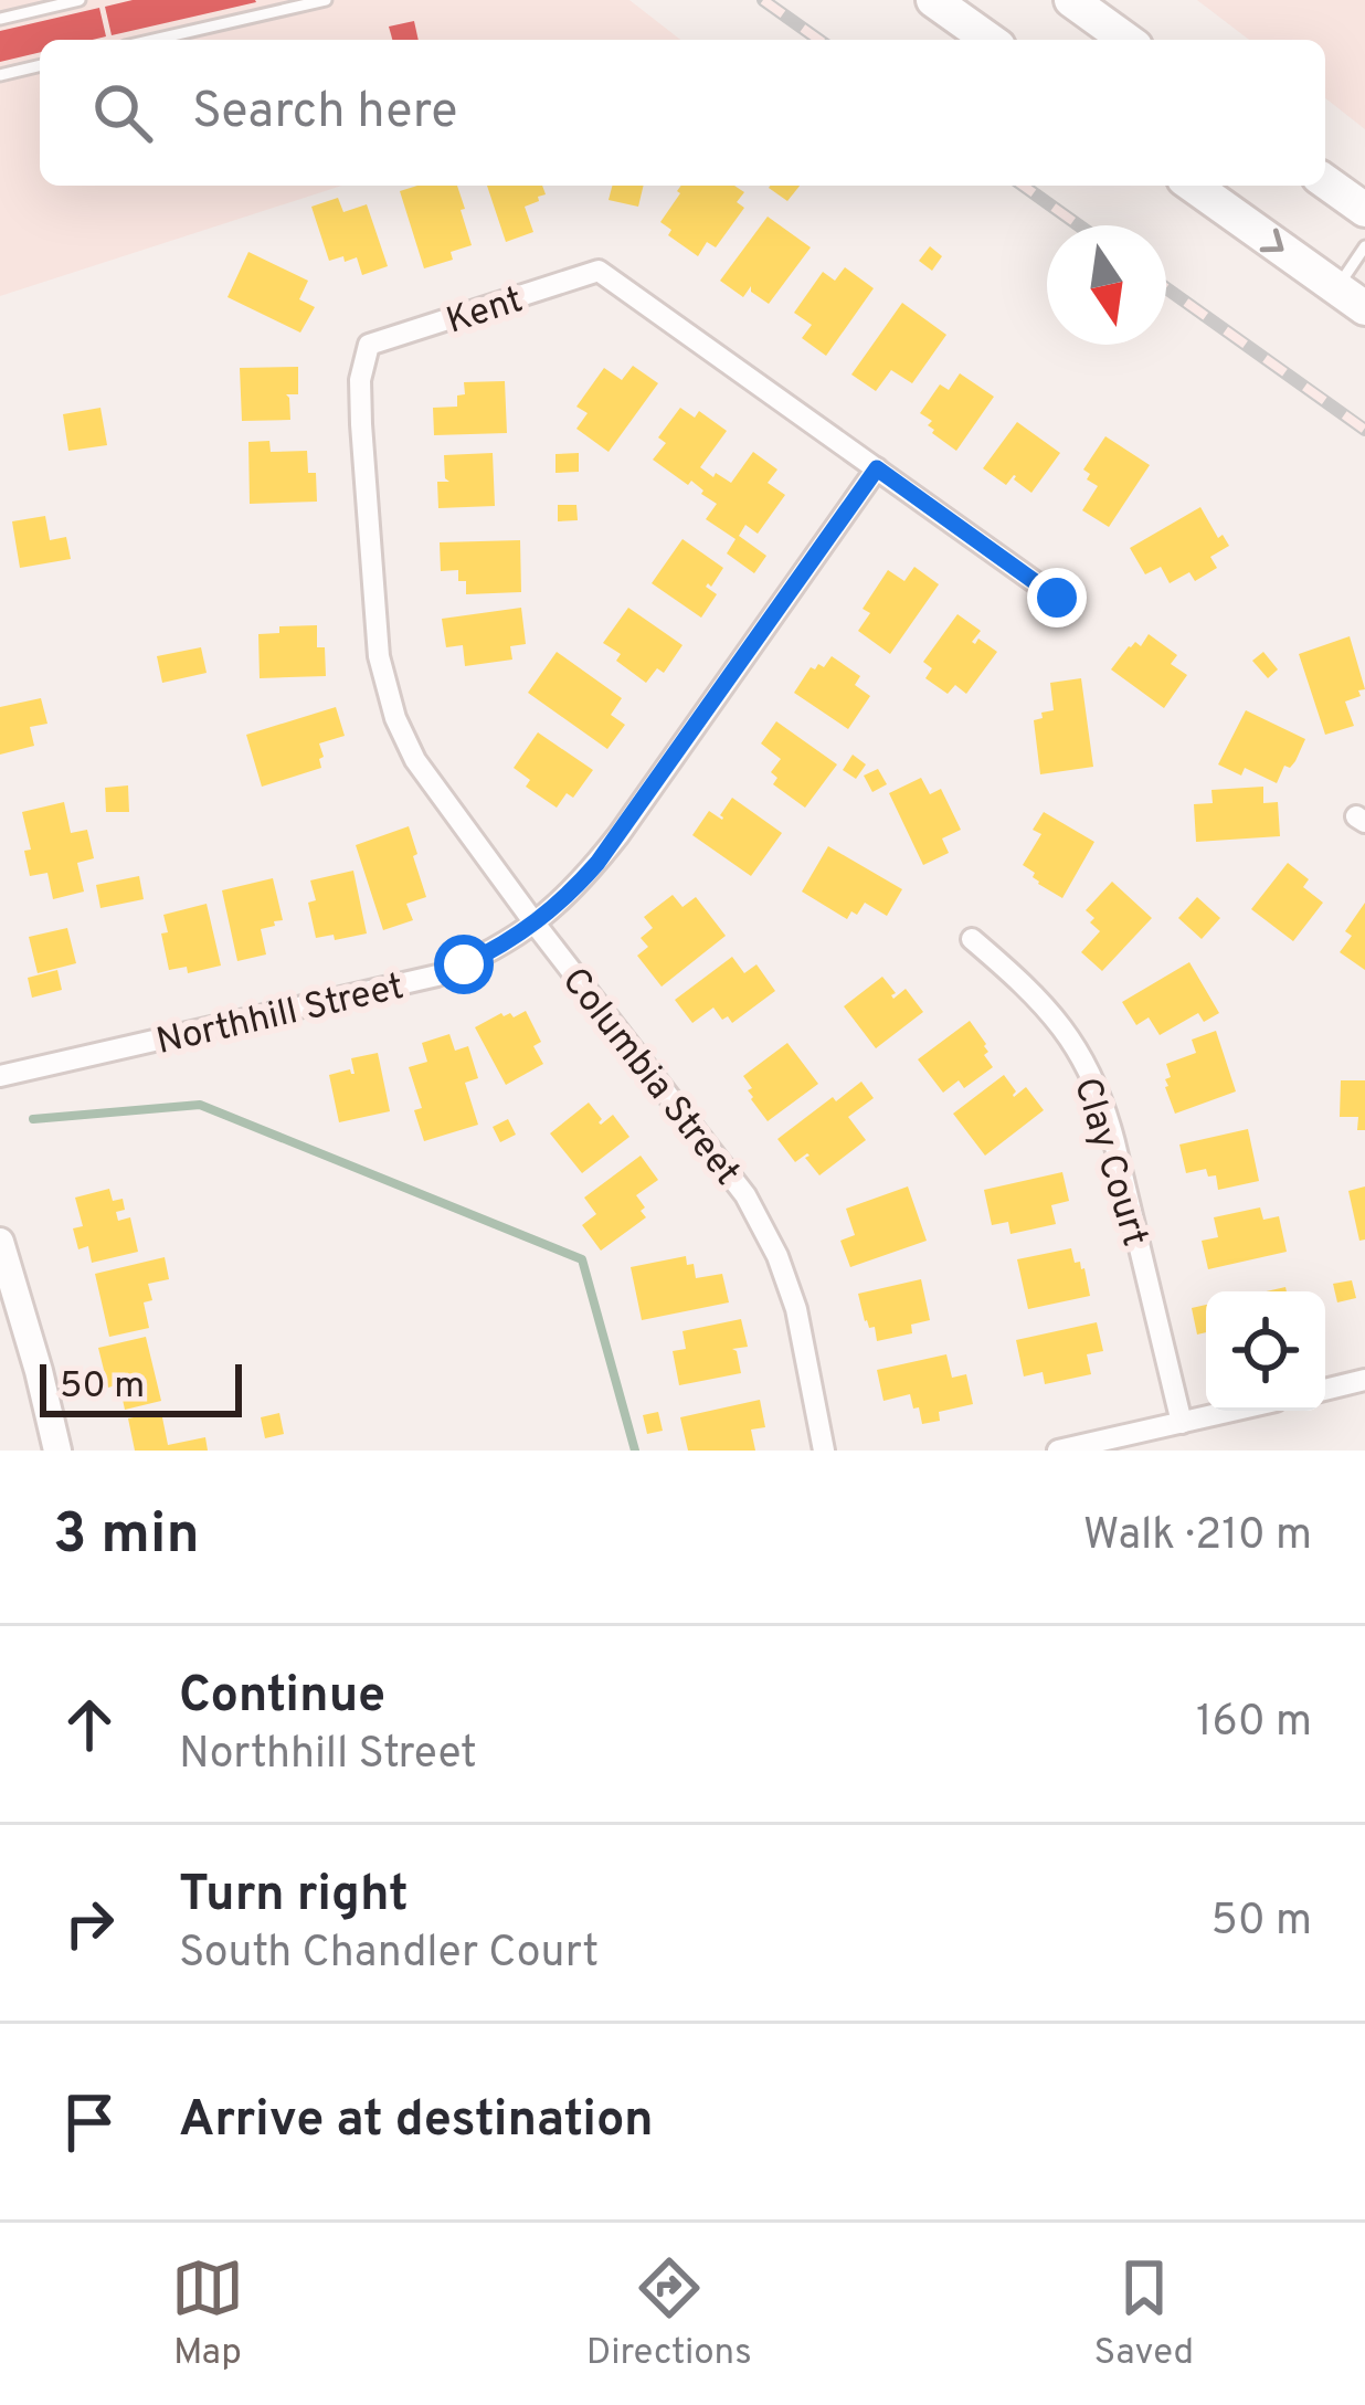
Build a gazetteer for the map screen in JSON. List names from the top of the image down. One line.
{"streets":{"street":["Kent","Northhill Street","Columbia Street","Clay Court"]},"crossings":[["Kent","Northhill Street"],["Kent","Columbia Street"],["Northhill Street","Columbia Street"]],"scale_bar":"50 m","north":"bottom","page":{"search":"Search here","scale":"50 m","heading":["3 min","Walk · 210 m"],"list":[["Continue","Northhill Street","160 m"],["Turn right","South Chandler Court","50 m"],"Arrive at destination"],"nav":["Map","Directions","Saved"]}}
